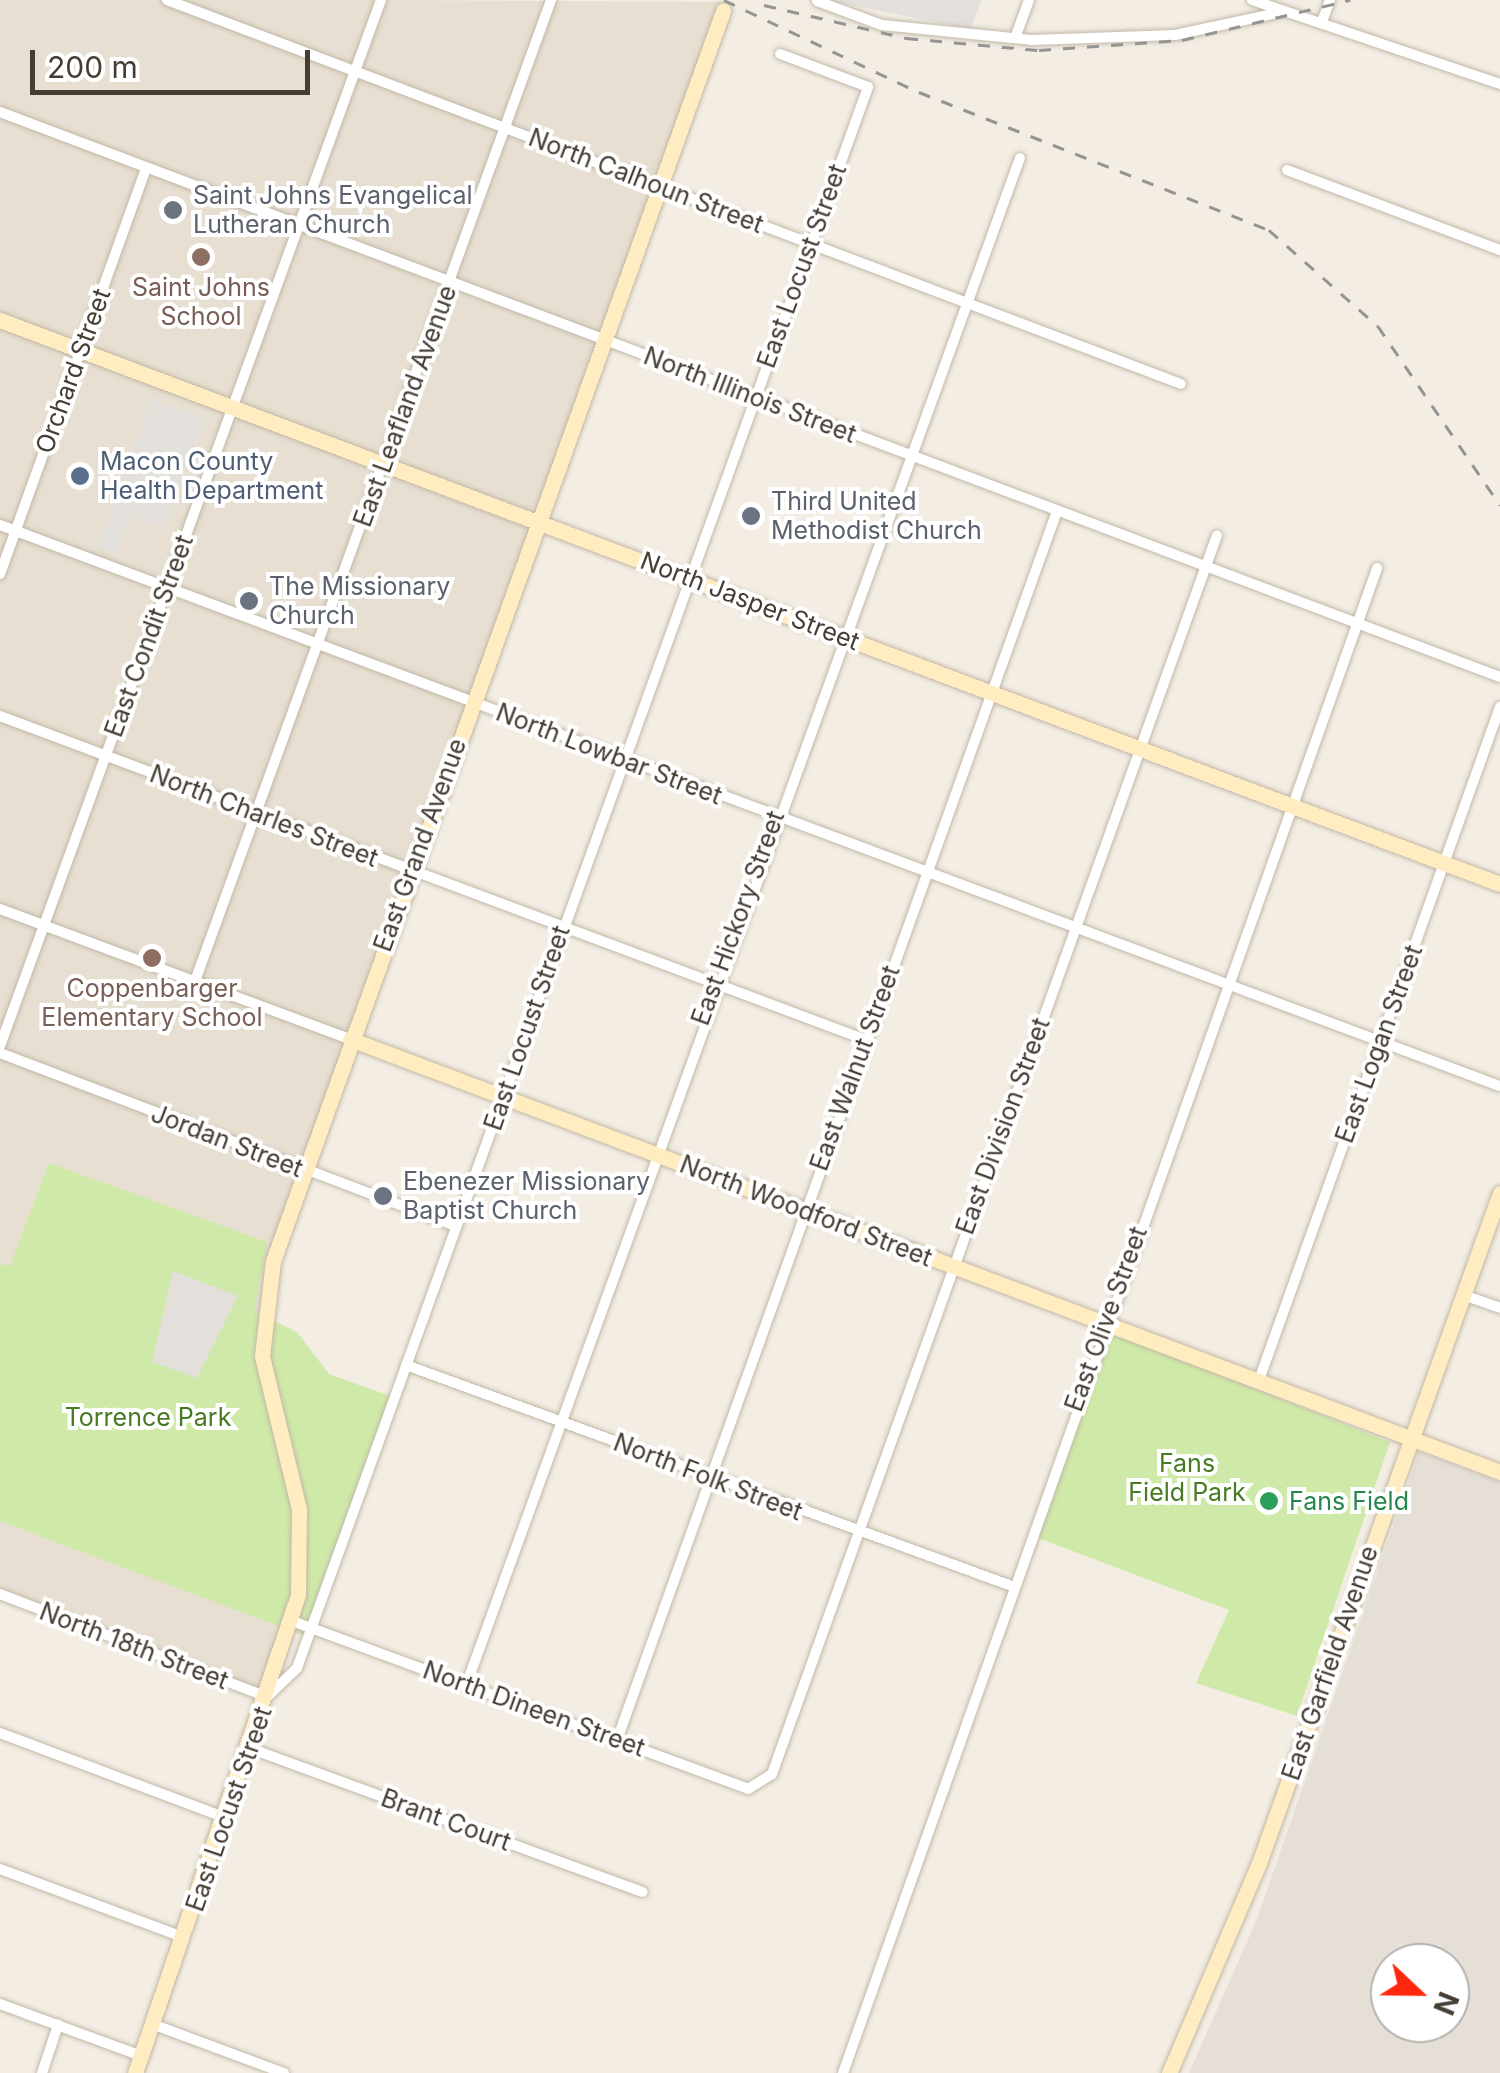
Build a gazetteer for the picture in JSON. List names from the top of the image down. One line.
{"streets":{"street":["North Calhoun Street","East Locust Street","Orchard Street","North Illinois Street","East Leafland Avenue","North Jasper Street","East Condit Street","North Lowbar Street","North Charles Street","East Grand Avenue","East Hickory Street","East Logan Street","East Walnut Street","East Division Street","Jordan Street","North Woodford Street","East Olive Street","North Folk Street","North 18th Street","East Garfield Avenue","North Dineen Street","Brant Court"]},"crossings":[["North Calhoun Street","East Locust Street"],["North Calhoun Street","East Leafland Avenue"],["North Calhoun Street","East Condit Street"],["North Calhoun Street","East Grand Avenue"],["North Calhoun Street","East Hickory Street"],["East Locust Street","North Illinois Street"],["East Locust Street","North Jasper Street"],["East Locust Street","North Lowbar Street"],["East Locust Street","North Charles Street"],["East Locust Street","East Grand Avenue"],["East Locust Street","Jordan Street"],["East Locust Street","North Woodford Street"],["East Locust Street","North Folk Street"],["East Locust Street","North 18th Street"],["East Locust Street","North Dineen Street"],["East Locust Street","Brant Court"],["Orchard Street","North Illinois Street"],["Orchard Street","North Jasper Street"],["Orchard Street","North Lowbar Street"],["North Illinois Street","East Leafland Avenue"],["North Illinois Street","East Condit Street"],["North Illinois Street","East Grand Avenue"],["North Illinois Street","East Hickory Street"],["North Illinois Street","East Walnut Street"],["North Illinois Street","East Division Street"],["North Illinois Street","East Olive Street"],["East Leafland Avenue","North Jasper Street"],["East Leafland Avenue","North Lowbar Street"],["East Leafland Avenue","North Charles Street"],["East Leafland Avenue","North Woodford Street"],["North Jasper Street","East Condit Street"],["North Jasper Street","East Grand Avenue"],["North Jasper Street","East Hickory Street"],["North Jasper Street","East Logan Street"],["North Jasper Street","East Walnut Street"],["North Jasper Street","East Division Street"],["North Jasper Street","East Olive Street"],["East Condit Street","North Lowbar Street"],["East Condit Street","North Charles Street"],["East Condit Street","Jordan Street"],["East Condit Street","North Woodford Street"],["North Lowbar Street","East Grand Avenue"],["North Lowbar Street","East Hickory Street"],["North Lowbar Street","East Logan Street"],["North Lowbar Street","East Walnut Street"],["North Lowbar Street","East Division Street"],["North Lowbar Street","East Olive Street"],["North Charles Street","East Grand Avenue"],["North Charles Street","East Hickory Street"],["North Charles Street","East Walnut Street"],["East Grand Avenue","Jordan Street"],["East Grand Avenue","North Woodford Street"],["East Grand Avenue","North 18th Street"],["East Grand Avenue","North Dineen Street"],["East Hickory Street","North Woodford Street"],["East Hickory Street","North Folk Street"],["East Hickory Street","North Dineen Street"],["East Logan Street","North Woodford Street"],["East Walnut Street","North Woodford Street"],["East Walnut Street","North Folk Street"],["East Walnut Street","North Dineen Street"],["East Division Street","North Woodford Street"],["East Division Street","North Folk Street"],["East Division Street","North Dineen Street"],["North Woodford Street","East Olive Street"],["North Woodford Street","East Garfield Avenue"],["East Olive Street","North Folk Street"]],"parks":["Torrence Park","Fans Field Park"],"places":["Saint Johns Evangelical Lutheran Church","Saint Johns School","Macon County Health Department","Third United Methodist Church","The Missionary Church","Coppenbarger Elementary School","Ebenezer Missionary Baptist Church","Fans Field"],"scale_bar":"200 m","north":"right"}
